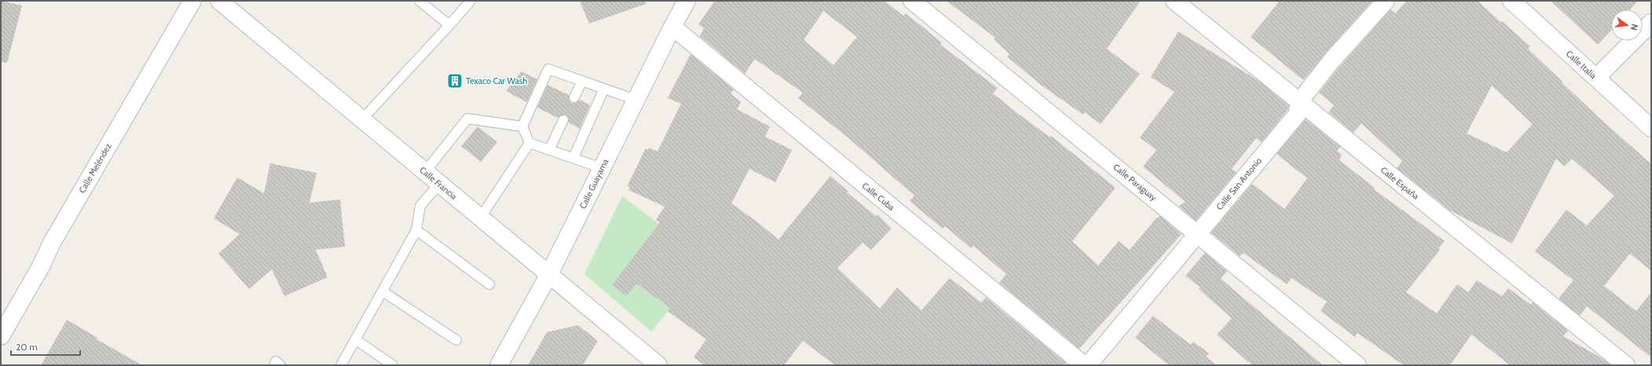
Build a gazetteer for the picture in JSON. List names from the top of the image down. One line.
{"streets":{"street":["Calle Italia","Calle Meléndez","Calle Paraguay","Calle Francia","Calle España","Calle Guayama","Calle San Antonio","Calle Cuba"]},"crossings":[["Calle Paraguay","Calle San Antonio"],["Calle Francia","Calle Guayama"],["Calle España","Calle San Antonio"],["Calle Guayama","Calle Cuba"]],"places":{"building":["Texaco Car Wash"]},"scale_bar":"20 m","north":"right"}
